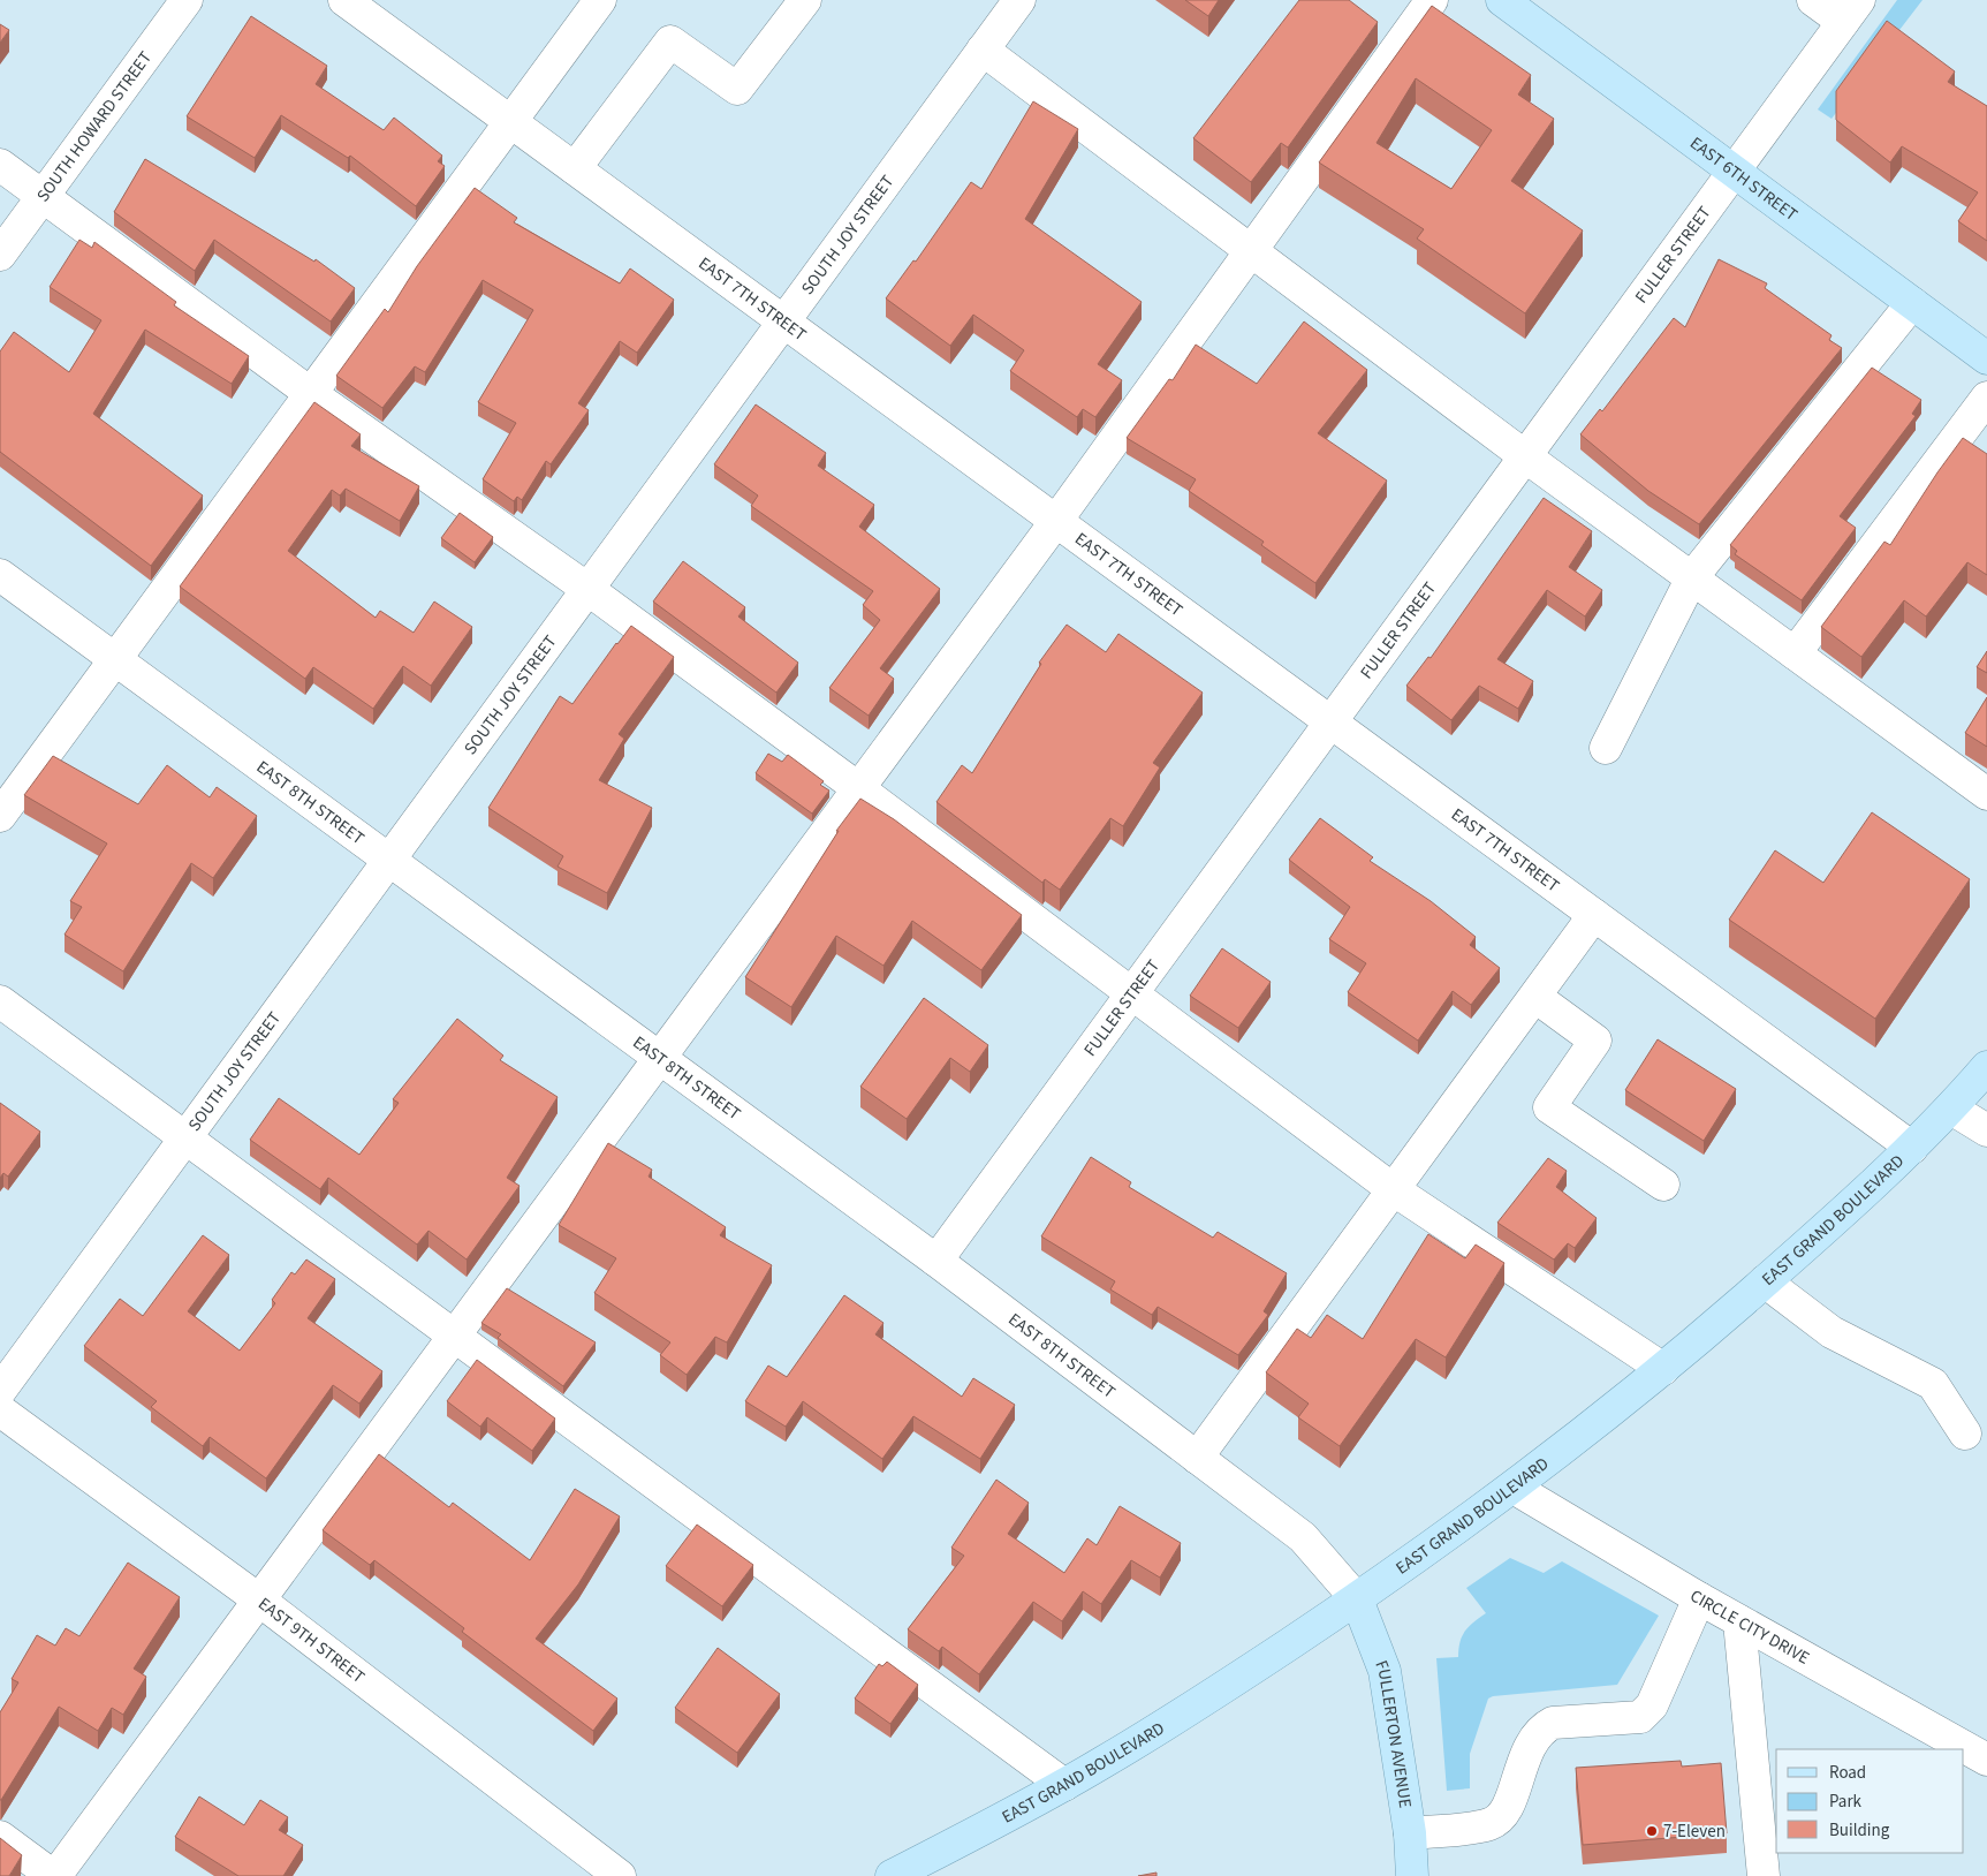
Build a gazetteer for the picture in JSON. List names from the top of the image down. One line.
{"streets":{"main road":["EAST 6TH STREET","EAST GRAND BOULEVARD","FULLERTON AVENUE"],"street":["SOUTH HOWARD STREET","SOUTH JOY STREET","FULLER STREET","EAST 7TH STREET","EAST 8TH STREET","CIRCLE CITY DRIVE","EAST 9TH STREET"]},"crossings":[["EAST 6TH STREET","FULLER STREET"],["SOUTH JOY STREET","EAST 7TH STREET"],["SOUTH JOY STREET","EAST 8TH STREET"],["FULLER STREET","EAST 7TH STREET"],["FULLER STREET","EAST 8TH STREET"],["EAST 7TH STREET","EAST GRAND BOULEVARD"],["EAST 8TH STREET","EAST GRAND BOULEVARD"],["EAST 8TH STREET","FULLERTON AVENUE"],["EAST GRAND BOULEVARD","CIRCLE CITY DRIVE"],["EAST GRAND BOULEVARD","FULLERTON AVENUE"]],"places":["7-Eleven"],"legend":["Road","Park","Building"]}
